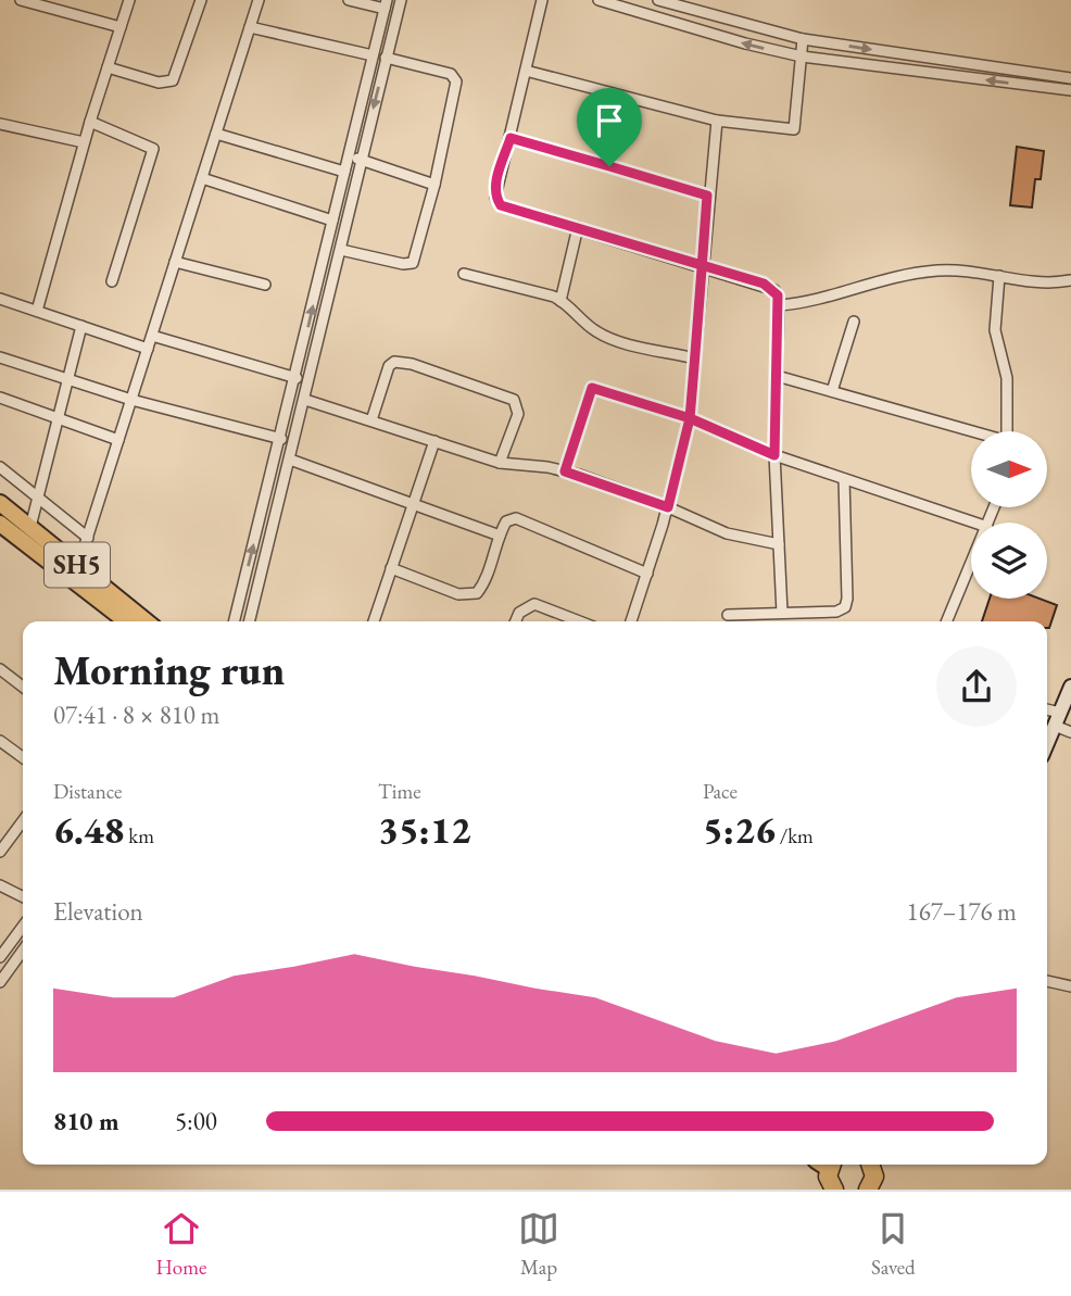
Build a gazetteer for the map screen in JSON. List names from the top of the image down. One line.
{"streets":{"main road":["SH5"]},"north":"right","page":{"heading":["Morning run","07:41 · 8 × 810 m"],"stats":[["Distance","6.48 km"],["Time","35:12"],["Pace","5:26 /km"]],"chart":["Elevation","167–176 m"],"list":[{"name":"810 m","note":"5:00"}],"tabs":["Home","Map","Saved"]}}
